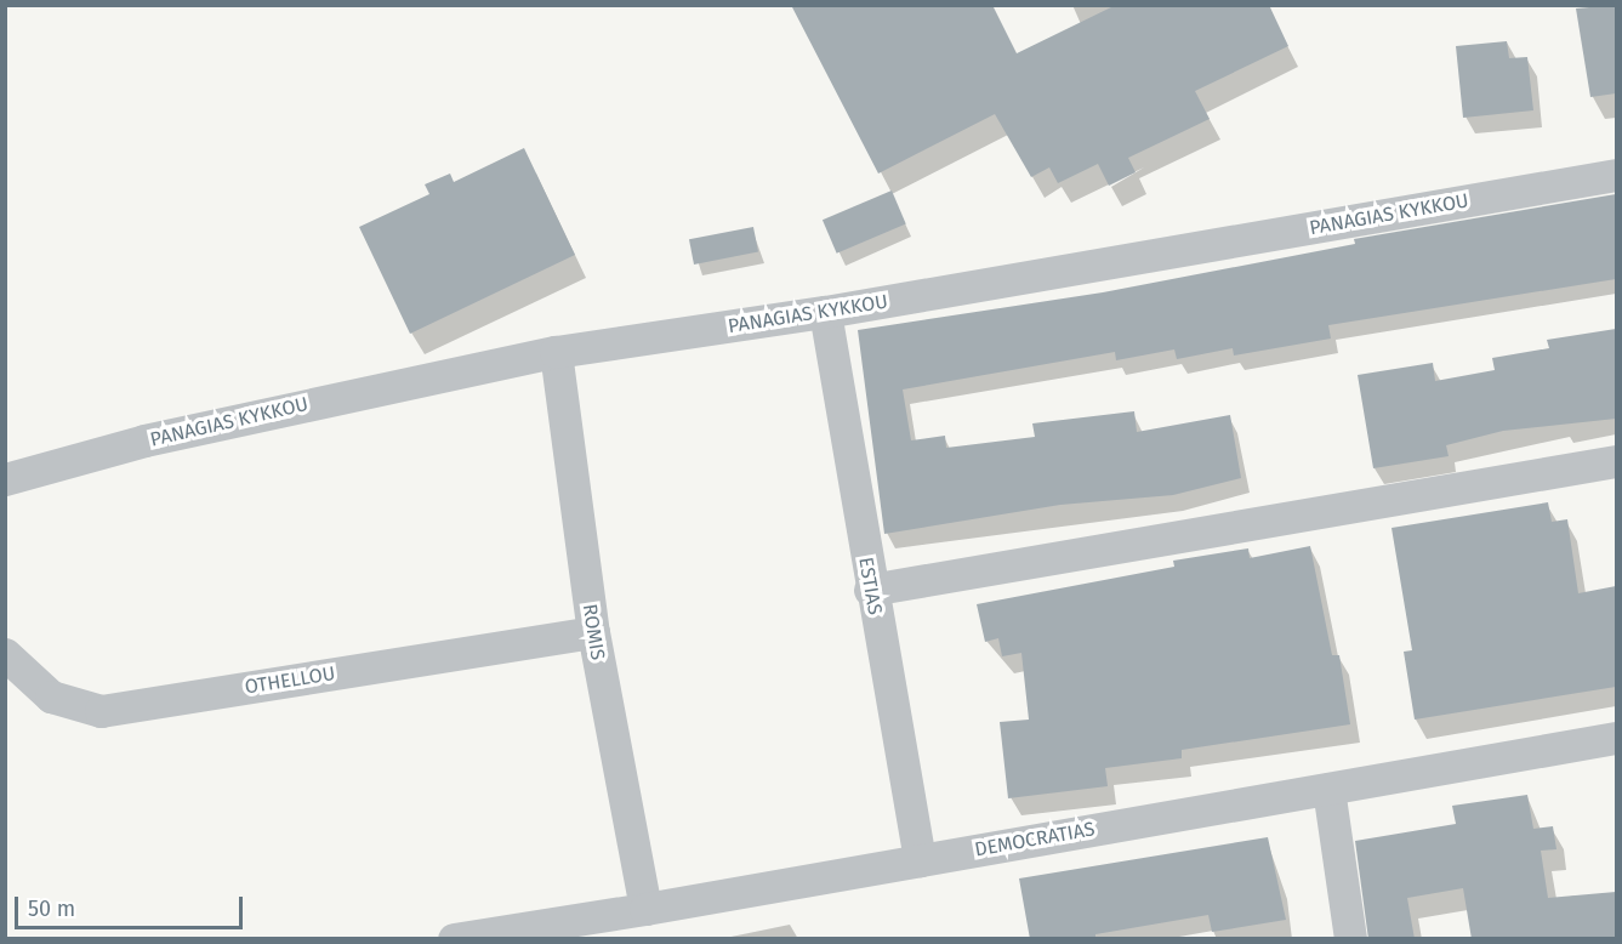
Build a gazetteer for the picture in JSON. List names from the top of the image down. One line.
{"streets":{"street":["PANAGIAS KYKKOU","ESTIAS","ROMIS","OTHELLOU","DEMOCRATIAS"]},"crossings":[["PANAGIAS KYKKOU","ESTIAS"],["PANAGIAS KYKKOU","ROMIS"],["ESTIAS","DEMOCRATIAS"],["ROMIS","OTHELLOU"],["ROMIS","DEMOCRATIAS"]],"scale_bar":"50 m"}
